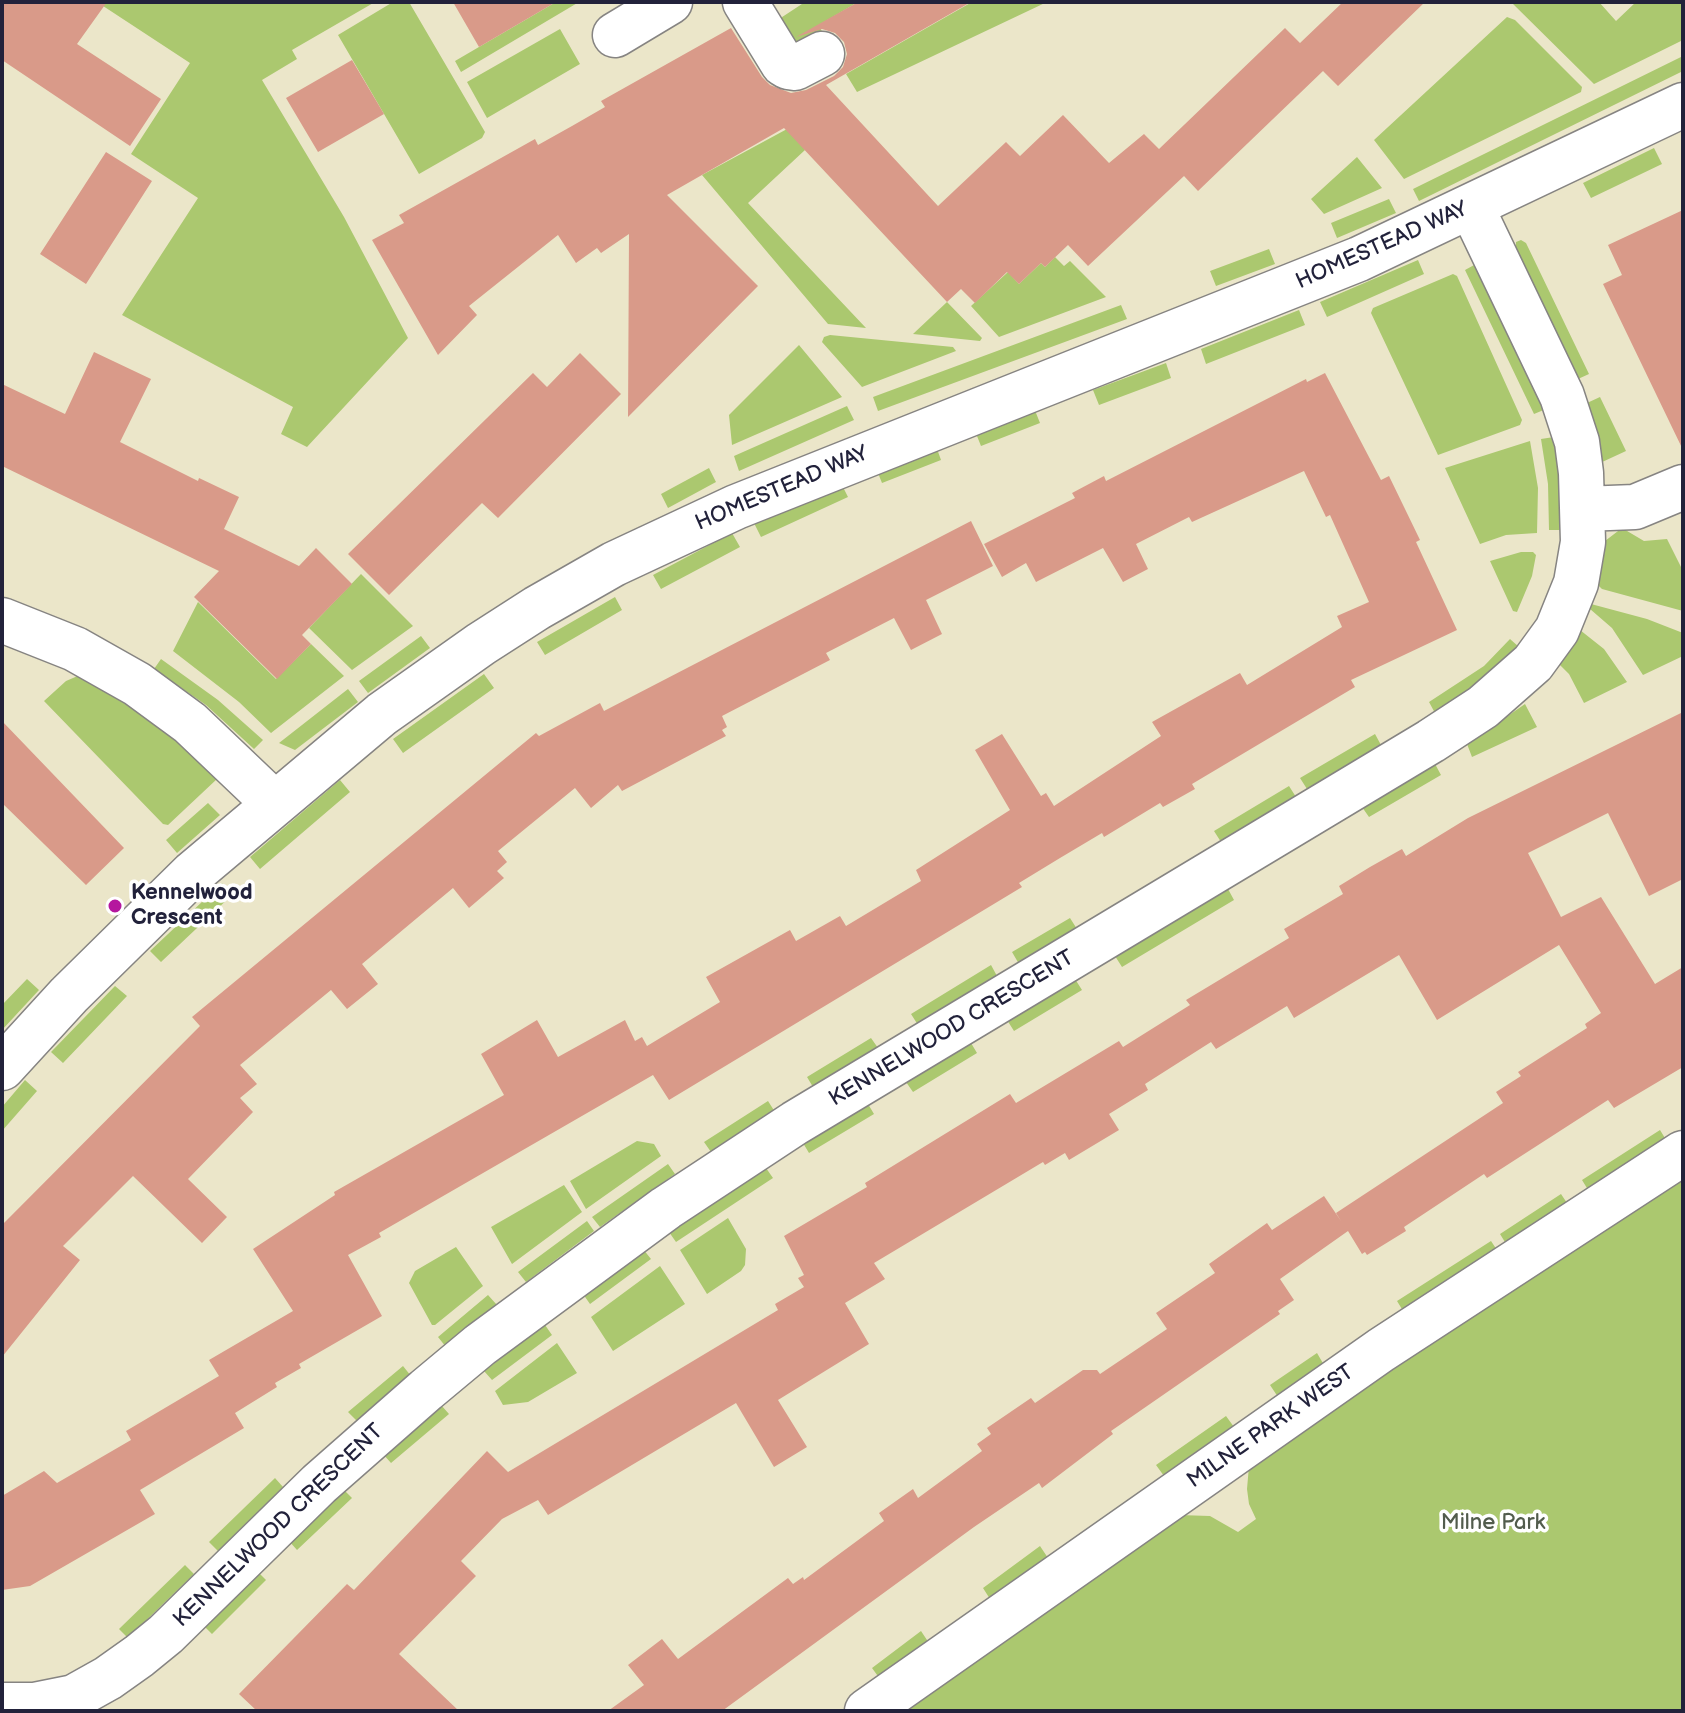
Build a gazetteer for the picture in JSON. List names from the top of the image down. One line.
{"streets":{"street":["HOMESTEAD WAY","KENNELWOOD CRESCENT","MILNE PARK WEST"]},"crossings":[["HOMESTEAD WAY","KENNELWOOD CRESCENT"]],"parks":["Milne Park"],"places":["Kennelwood Crescent"]}
